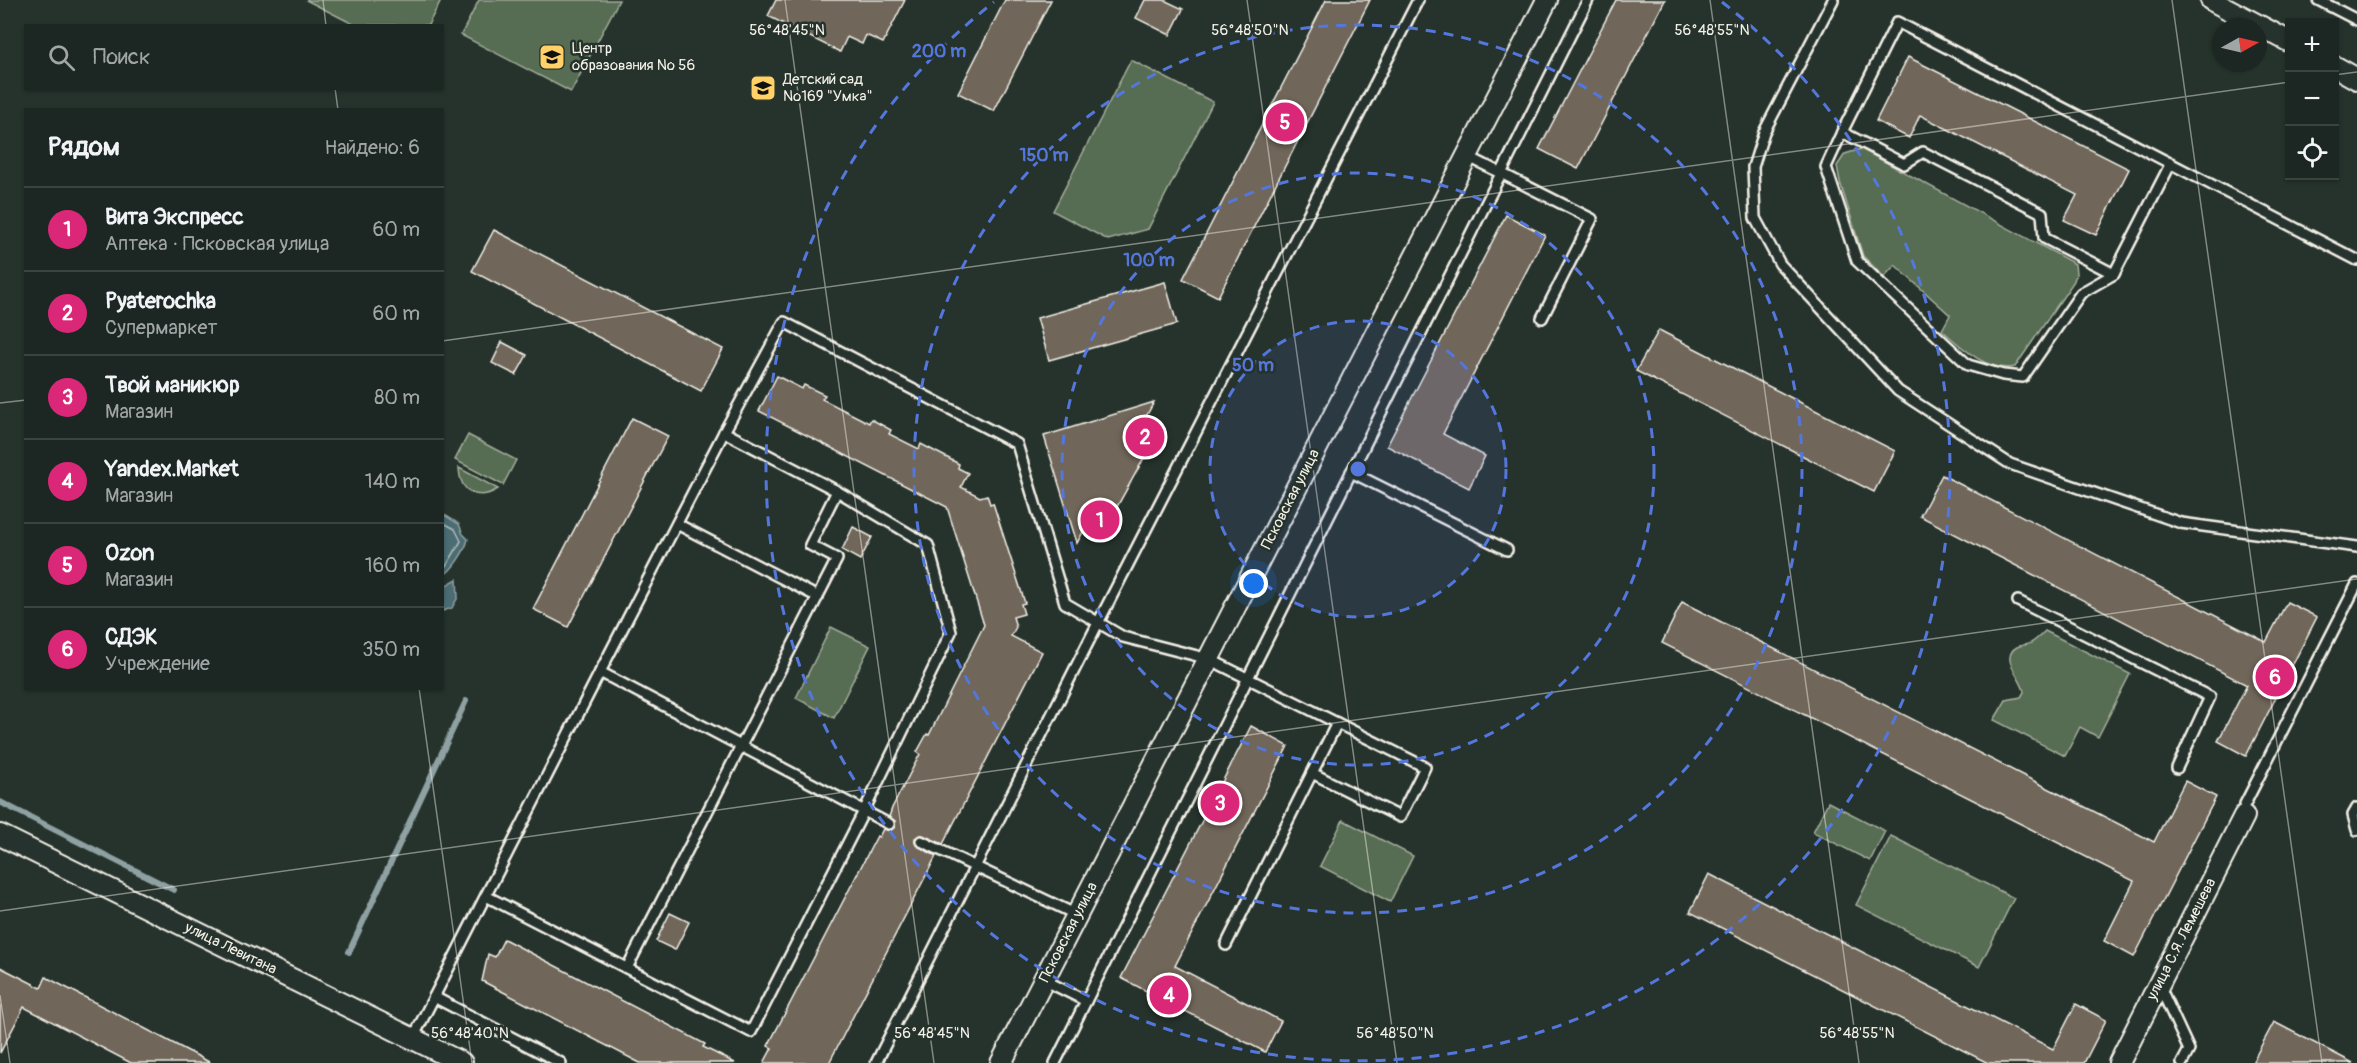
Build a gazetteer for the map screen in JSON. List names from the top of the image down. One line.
{"streets":{"street":["Псковская улица","улица С.Я. Лемешева","улица Левитана"]},"places":{"school or university":["Центр образования № 56","Детский сад №169 \"Умка\""]},"north":"right","page":{"map_buttons":["+","−"],"search":"Поиск","pins":["5","2","1","6","3","4"],"heading":["Рядом","Найдено: 6"],"list":[{"mark":"1","name":"Вита Экспресс","note":"Аптека · Псковская улица","value":"60 m"},{"mark":"2","name":"Pyaterochka","note":"Супермаркет","value":"60 m"},{"mark":"3","name":"Твой маникюр","note":"Магазин","value":"80 m"},{"mark":"4","name":"Yandex.Market","note":"Магазин","value":"140 m"},{"mark":"5","name":"Ozon","note":"Магазин","value":"160 m"},{"mark":"6","name":"СДЭК","note":"Учреждение","value":"350 m"}]},"coordinates":["56°48'45\"N","56°48'50\"N","56°48'55\"N","56°48'40\"N"],"rings":["200 m","150 m","100 m","50 m"]}
